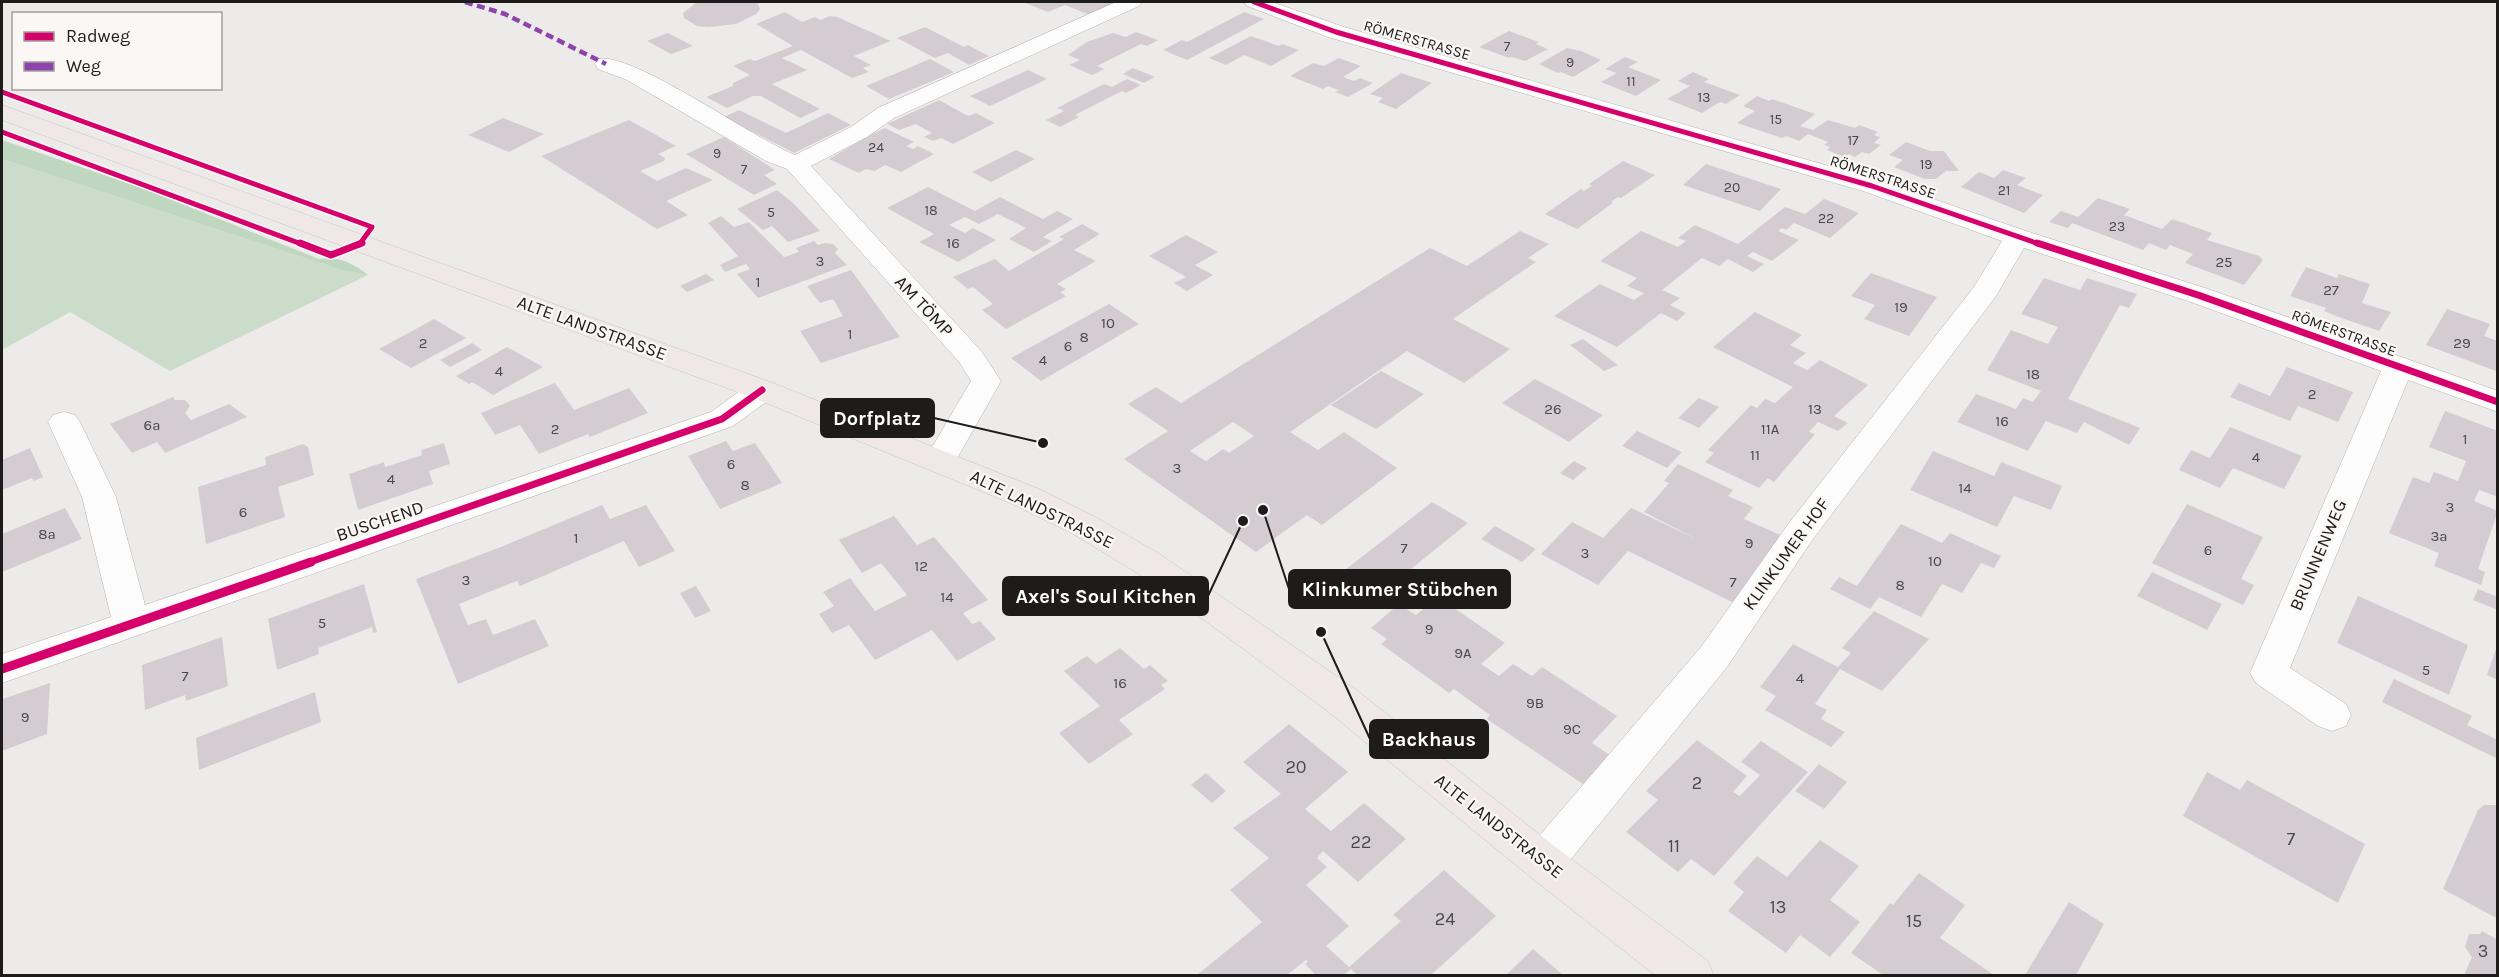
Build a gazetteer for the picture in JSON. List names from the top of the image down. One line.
{"streets":{"main road":["ALTE LANDSTRASSE"],"street":["RÖMERSTRASSE","AM TÖMP","BUSCHEND","KLINKUMER HOF","BRUNNENWEG"]},"crossings":[["RÖMERSTRASSE","KLINKUMER HOF"],["RÖMERSTRASSE","BRUNNENWEG"],["AM TÖMP","ALTE LANDSTRASSE"],["ALTE LANDSTRASSE","BUSCHEND"],["ALTE LANDSTRASSE","KLINKUMER HOF"]],"places":["Dorfplatz","Klinkumer Stübchen","Axel's Soul Kitchen","Backhaus"],"house_numbers":["7","9","11","13","15","17","24","9","19","7","20","21","18","5","22","23","16","3","25","1","27","19","10","1","8","2","29","6","4","4","18","2","26","13","16","6a","2","11A","1","11","4","6","3","4","8","14","3","6","8a","3a","1","9","7","6","3","10","12","3","7","8","14","5","9","9A","5","7","4","16","9B","9","9C","20","2","7","22","11","13","24","15","3"],"legend":["Radweg","Weg"]}
